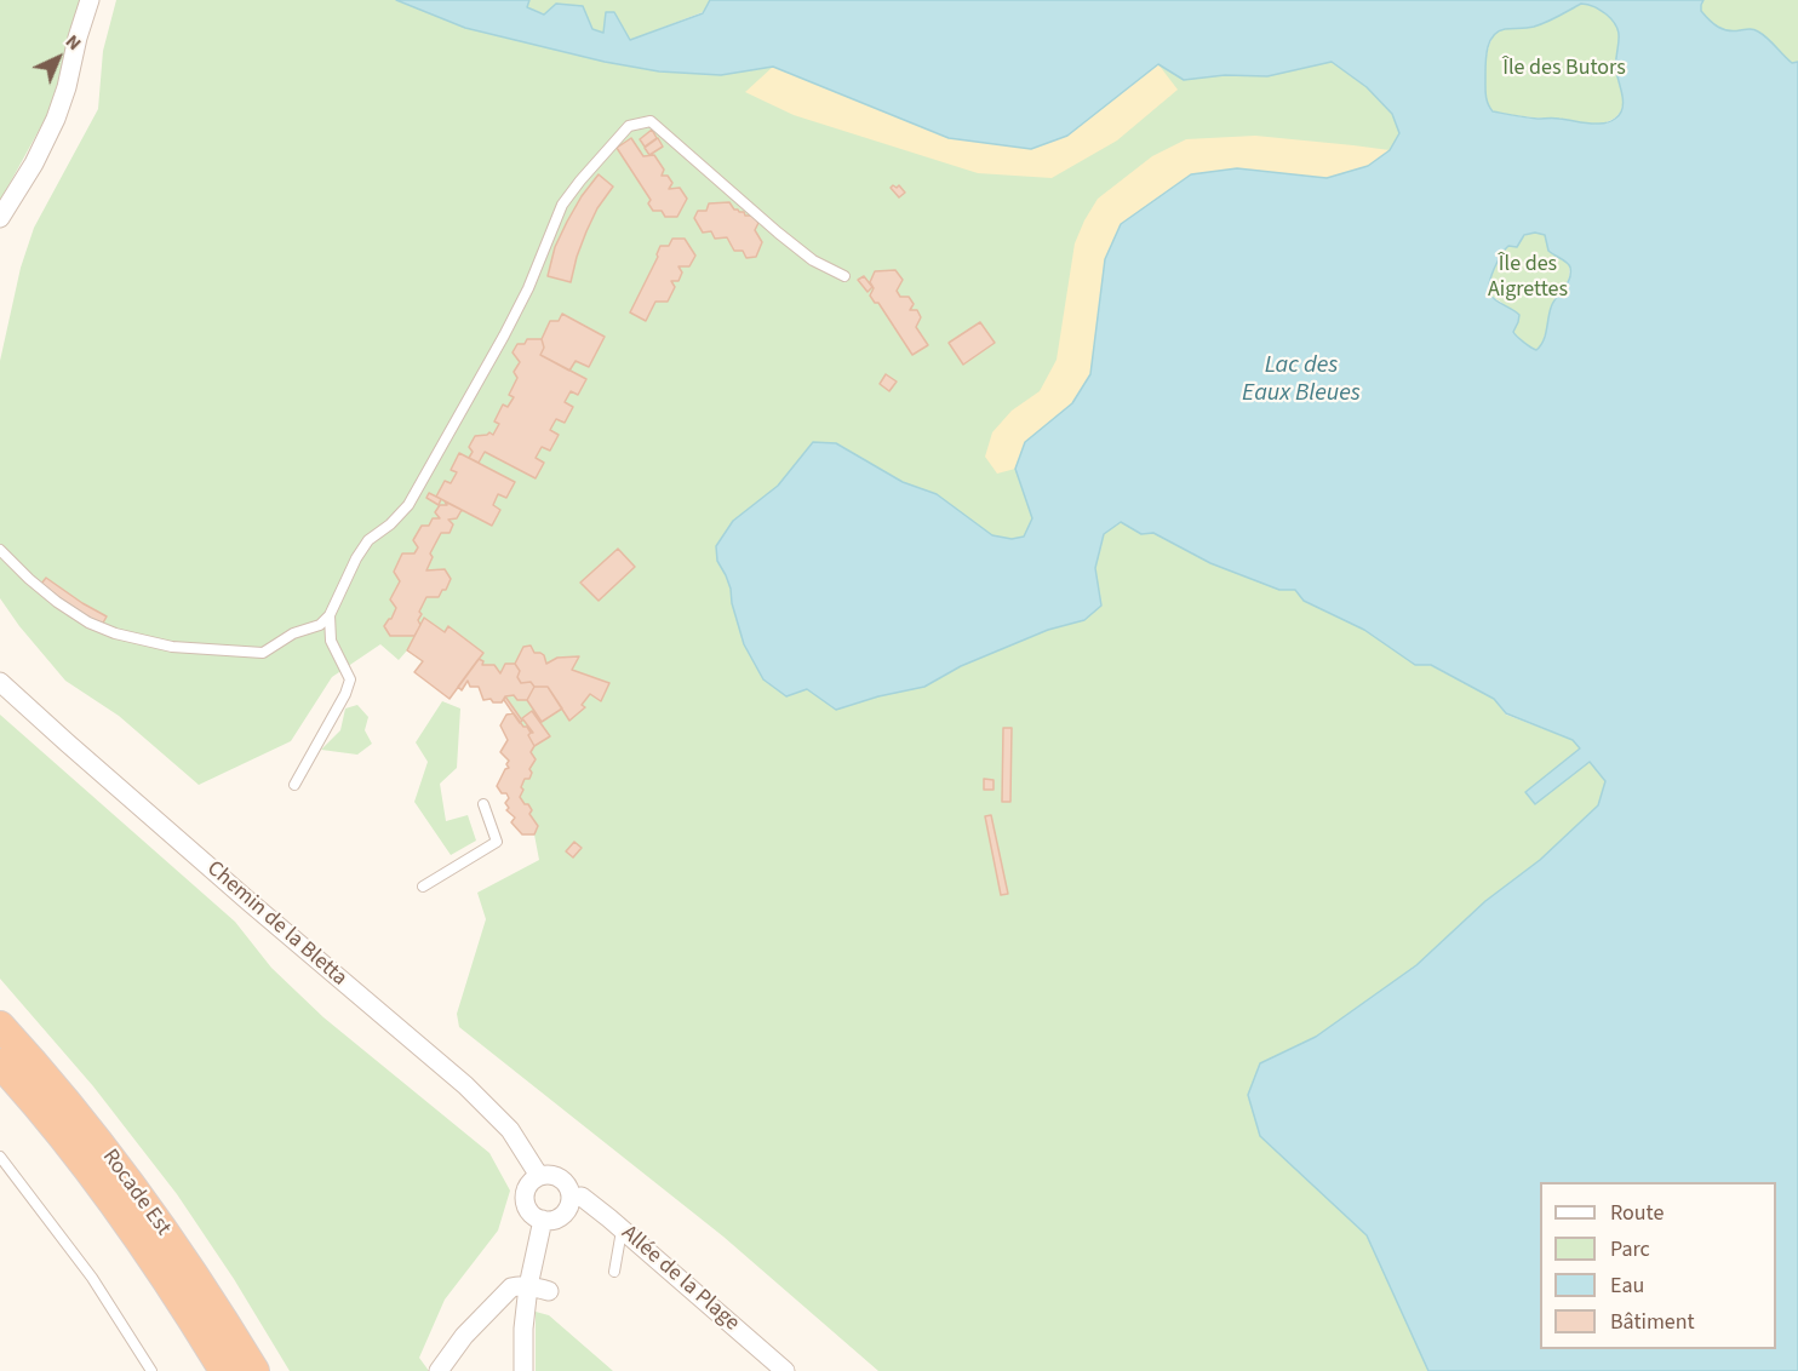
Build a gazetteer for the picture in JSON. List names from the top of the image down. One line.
{"streets":{"highway":["Rocade Est"],"street":["Chemin de la Bletta","Allée de la Plage"]},"crossings":[["Chemin de la Bletta","Allée de la Plage"]],"water":["Lac des Eaux Bleues"],"parks":["Île des Butors","Île des Aigrettes"],"legend":["Route","Parc","Eau","Bâtiment"],"north":"top right"}
